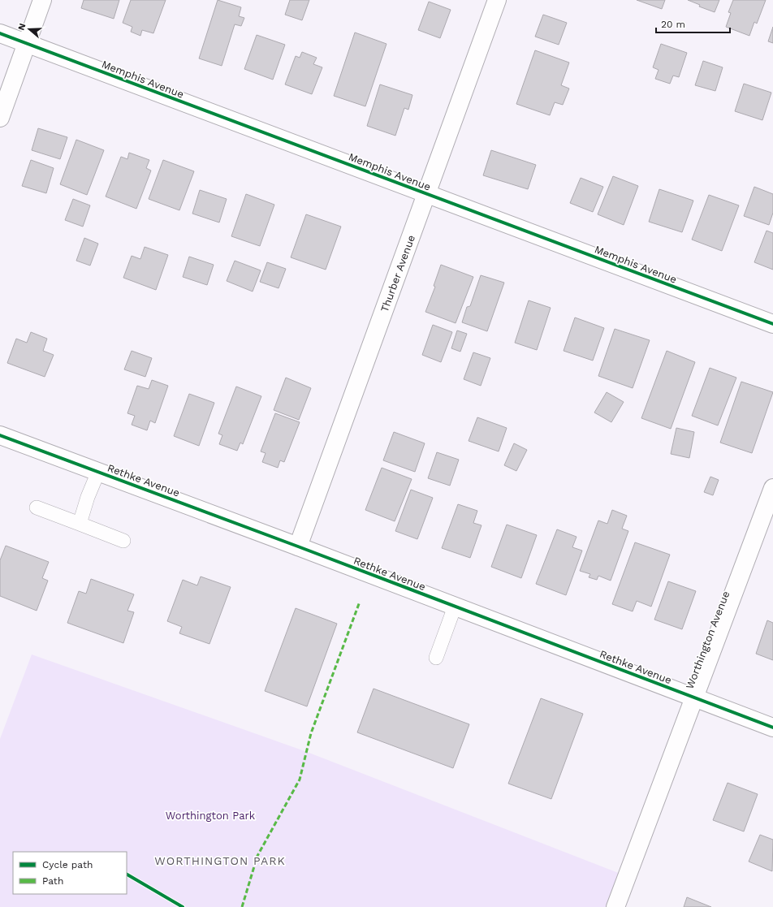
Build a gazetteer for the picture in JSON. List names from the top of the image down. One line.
{"streets":{"street":["Memphis Avenue","Thurber Avenue","Rethke Avenue","Worthington Avenue"]},"crossings":[["Memphis Avenue","Thurber Avenue"],["Thurber Avenue","Rethke Avenue"],["Rethke Avenue","Worthington Avenue"]],"districts":["WORTHINGTON PARK"],"parks":["Worthington Park"],"legend":["Cycle path","Path"],"scale_bar":"20 m","north":"left"}
